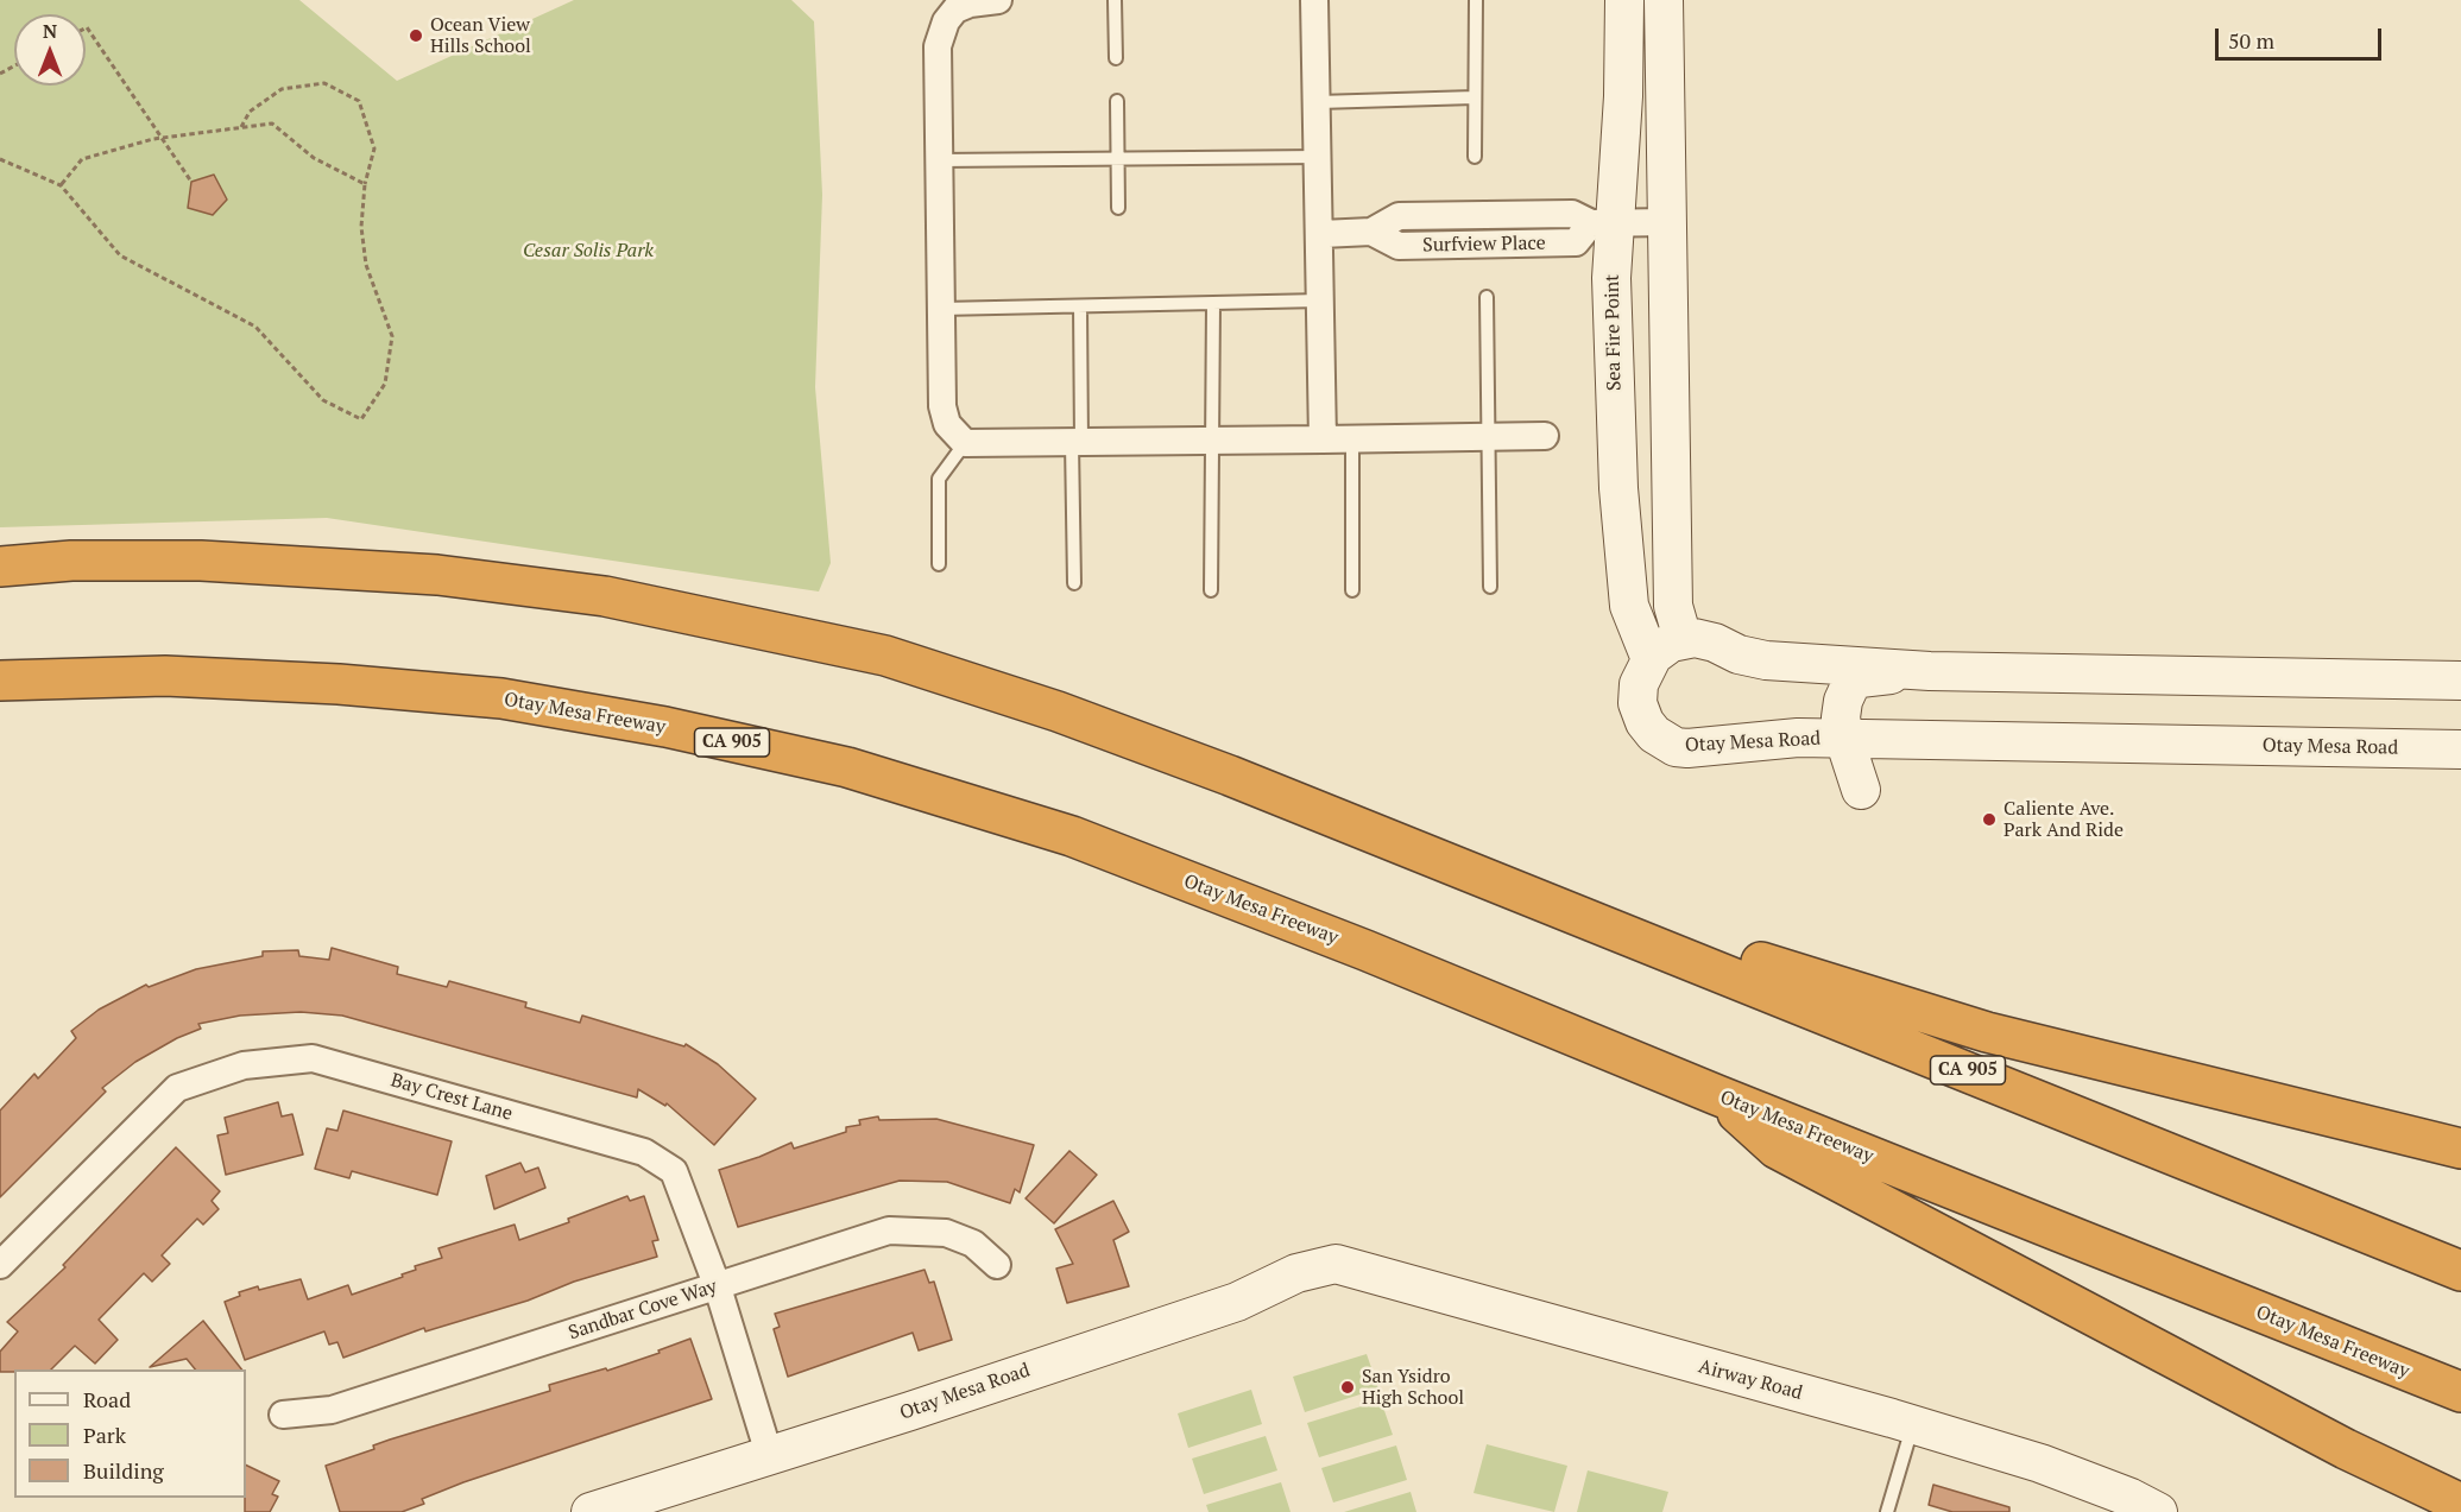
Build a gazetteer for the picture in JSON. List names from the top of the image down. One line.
{"streets":{"highway":["Otay Mesa Freeway","CA 905"],"street":["Surfview Place","Sea Fire Point","Otay Mesa Road","Bay Crest Lane","Sandbar Cove Way","Airway Road"]},"crossings":[["Surfview Place","Sea Fire Point"],["Sea Fire Point","Otay Mesa Road"],["Otay Mesa Road","Bay Crest Lane"],["Otay Mesa Road","Airway Road"],["Bay Crest Lane","Sandbar Cove Way"]],"parks":["Cesar Solis Park"],"places":["Ocean View Hills School","Caliente Ave. Park And Ride","San Ysidro High School"],"legend":["Road","Park","Building"],"scale_bar":"50 m","north":"top"}
